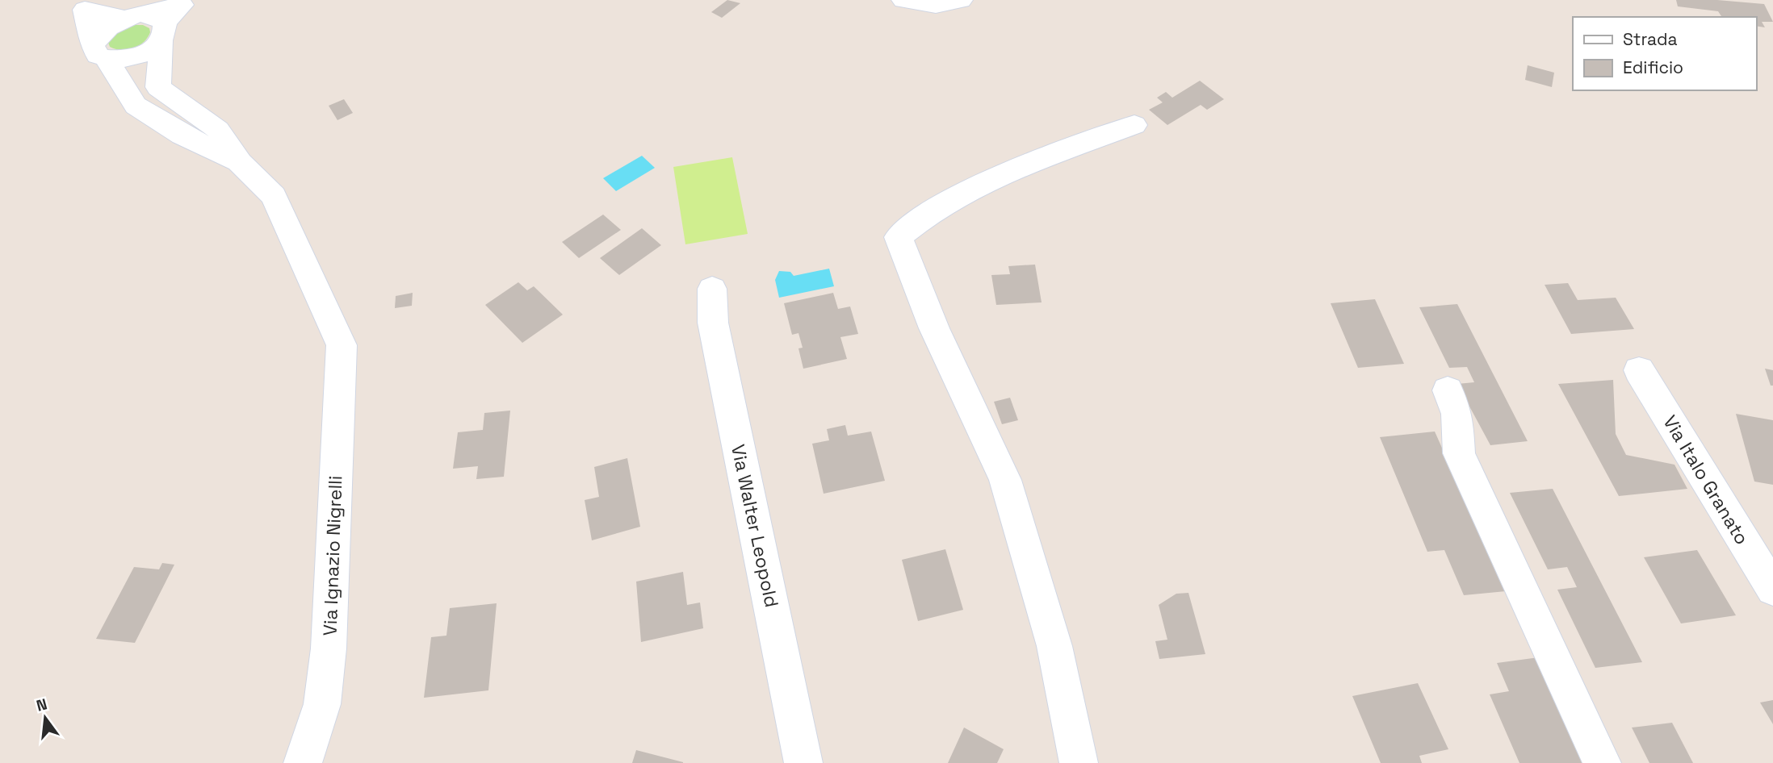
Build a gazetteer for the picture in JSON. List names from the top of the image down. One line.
{"streets":{"street":["Via Italo Granato","Via Walter Leopold","Via Ignazio Nigrelli"]},"legend":["Strada","Edificio"],"north":"top"}
